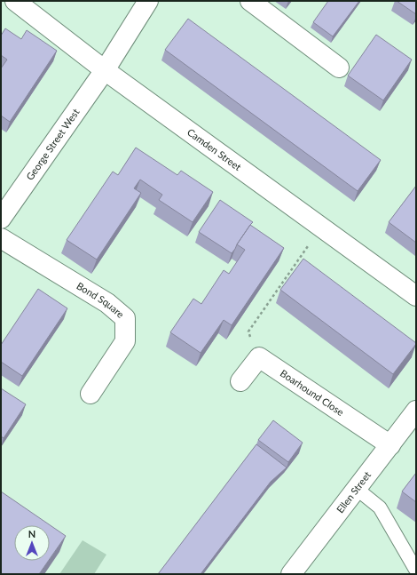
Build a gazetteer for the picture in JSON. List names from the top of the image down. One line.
{"streets":{"street":["George Street West","Camden Street","Bond Square","Boarhound Close","Ellen Street"]},"crossings":[["George Street West","Camden Street"],["Boarhound Close","Ellen Street"]],"north":"top"}
